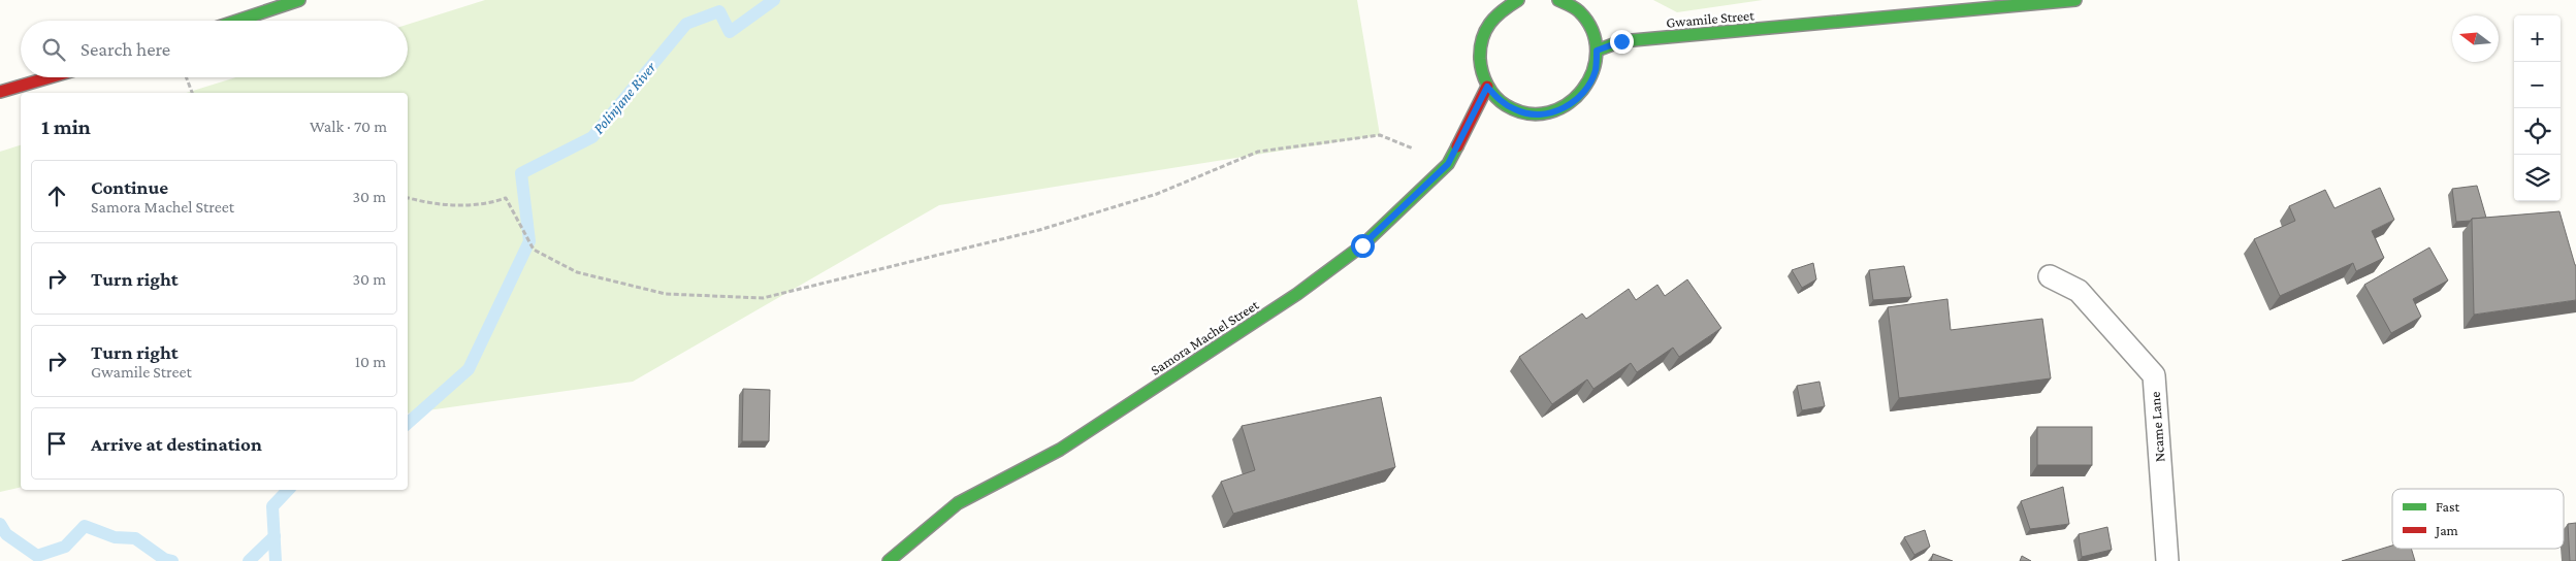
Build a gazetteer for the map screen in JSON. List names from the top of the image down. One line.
{"streets":{"street":["Gwamile Street","Samora Machel Street"],"lane":["Ncame Lane"]},"water":["Polinjane River"],"legend":["Fast","Jam"],"north":"left","page":{"map_buttons":["+","−"],"search":"Search here","heading":["1 min","Walk · 70 m"],"list":[["Continue","Samora Machel Street","30 m"],["Turn right","30 m"],["Turn right","Gwamile Street","10 m"],"Arrive at destination"]}}
